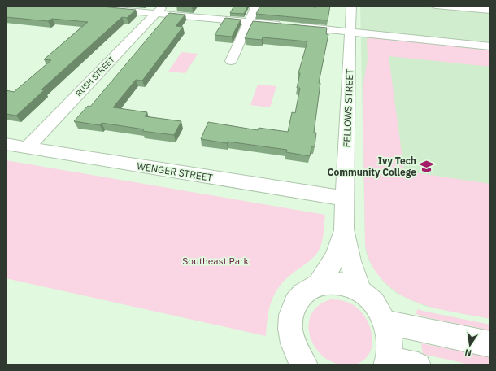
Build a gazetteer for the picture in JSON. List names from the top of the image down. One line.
{"streets":{"street":["RUSH STREET","FELLOWS STREET","WENGER STREET"]},"crossings":[["RUSH STREET","WENGER STREET"],["FELLOWS STREET","WENGER STREET"]],"parks":["Southeast Park"],"places":{"school or university":["Ivy Tech Community College"]},"north":"bottom"}
